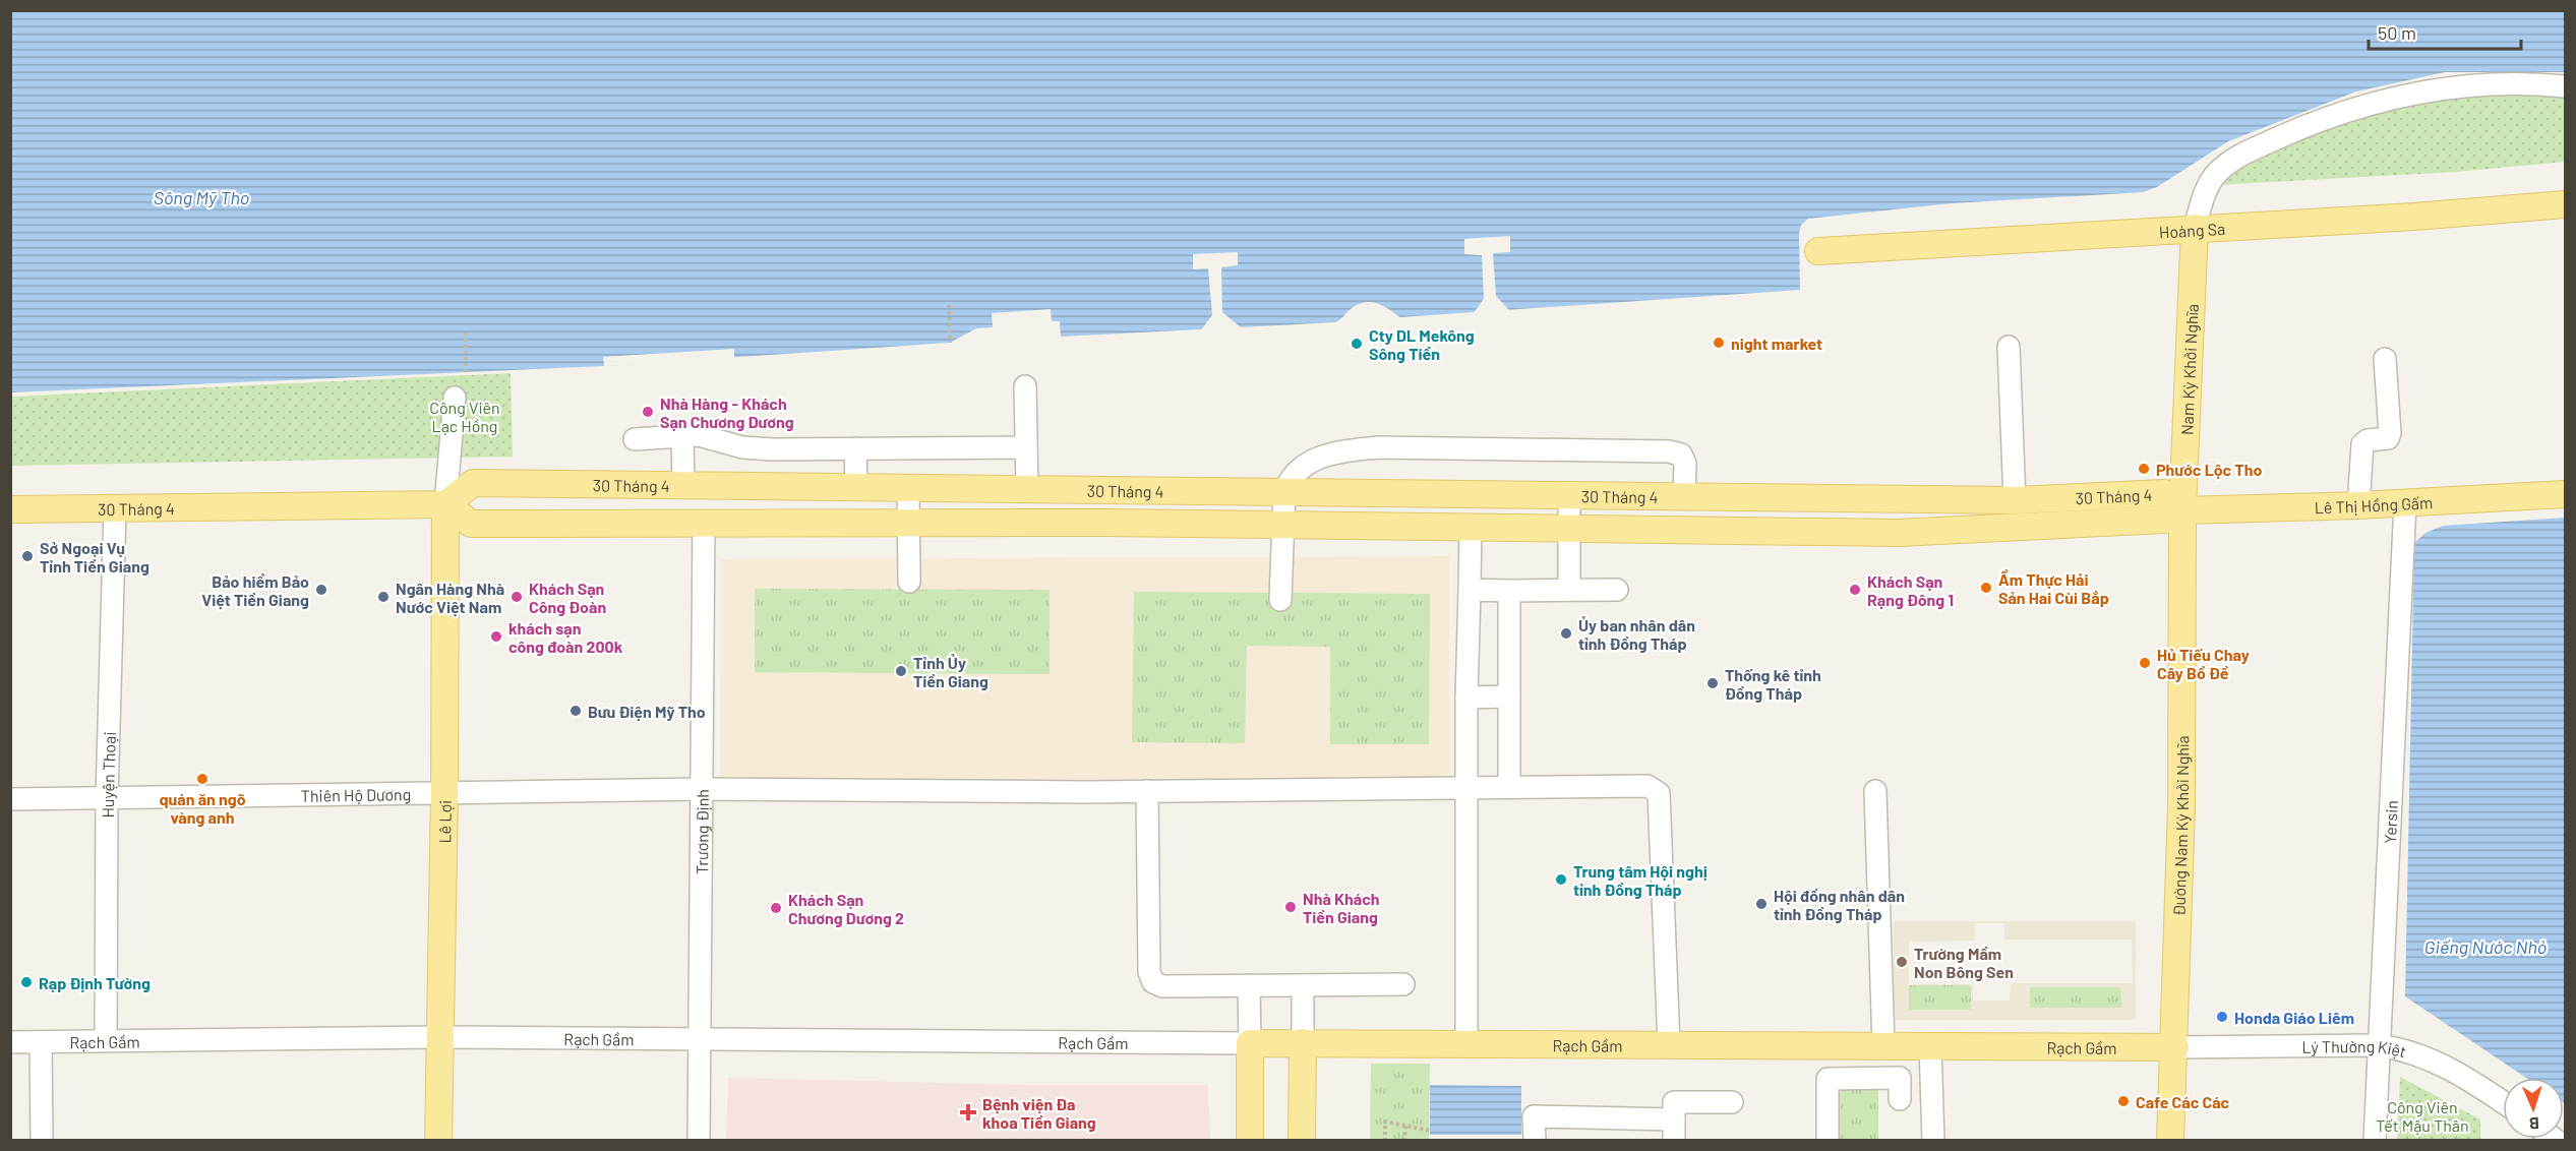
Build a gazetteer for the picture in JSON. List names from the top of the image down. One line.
{"streets":{"main road":["Hoàng Sa","Nam Kỳ Khởi Nghĩa","30 Tháng 4","Lê Thị Hồng Gấm","Lê Lợi","Đường Nam Kỳ Khởi Nghĩa","Rạch Gầm"],"street":["Huyện Thoại","Thiên Hộ Dương","Yersin","Trương Định","Lý Thường Kiệt"]},"crossings":[["Hoàng Sa","Nam Kỳ Khởi Nghĩa"],["Nam Kỳ Khởi Nghĩa","30 Tháng 4"],["Nam Kỳ Khởi Nghĩa","Lê Thị Hồng Gấm"],["Nam Kỳ Khởi Nghĩa","Đường Nam Kỳ Khởi Nghĩa"],["30 Tháng 4","Lê Thị Hồng Gấm"],["30 Tháng 4","Huyện Thoại"],["30 Tháng 4","Lê Lợi"],["30 Tháng 4","Đường Nam Kỳ Khởi Nghĩa"],["30 Tháng 4","Trương Định"],["Lê Thị Hồng Gấm","Yersin"],["Lê Thị Hồng Gấm","Đường Nam Kỳ Khởi Nghĩa"],["Huyện Thoại","Thiên Hộ Dương"],["Huyện Thoại","Rạch Gầm"],["Thiên Hộ Dương","Lê Lợi"],["Thiên Hộ Dương","Trương Định"],["Thiên Hộ Dương","Rạch Gầm"],["Yersin","Lý Thường Kiệt"],["Lê Lợi","Rạch Gầm"],["Đường Nam Kỳ Khởi Nghĩa","Rạch Gầm"],["Đường Nam Kỳ Khởi Nghĩa","Lý Thường Kiệt"],["Trương Định","Rạch Gầm"],["Rạch Gầm","Lý Thường Kiệt"]],"water":["Sông Mỹ Tho","Giếng Nước Nhỏ"],"parks":["Công Viên Lạc Hồng","Công Viên Tết Mậu Thân"],"places":{"other":["night market","Cty DL Mekông Sông Tiền","Nhà Hàng - Khách Sạn Chương Dương","Phước Lộc Tho","Sở Ngoại Vụ Tỉnh Tiền Giang","Ẩm Thực Hải Sản Hai Cùi Bắp","Bảo hiểm Bảo Việt Tiền Giang","Khách Sạn Rạng Đông 1","Ngân Hàng Nhà Nước Việt Nam","Khách Sạn Công Đoàn","Ủy ban nhân dân tỉnh Đồng Tháp","khách sạn công đoàn 200k","Hủ Tiếu Chay Cây Bồ Đề","Tỉnh Ủy Tiền Giang","Thống kê tỉnh Đồng Tháp","Bưu Điện Mỹ Tho","quán ăn ngõ vàng anh","Trung tâm Hội nghị tỉnh Đồng Tháp","Hội đồng nhân dân tỉnh Đồng Tháp","Nhà Khách Tiền Giang","Khách Sạn Chương Dương 2","Trường Mầm Non Bông Sen","Rạp Định Tường","Honda Giáo Liêm","Cafe Các Các"],"health":["Bệnh viện Đa khoa Tiền Giang"]},"scale_bar":"50 m","north":"bottom"}
